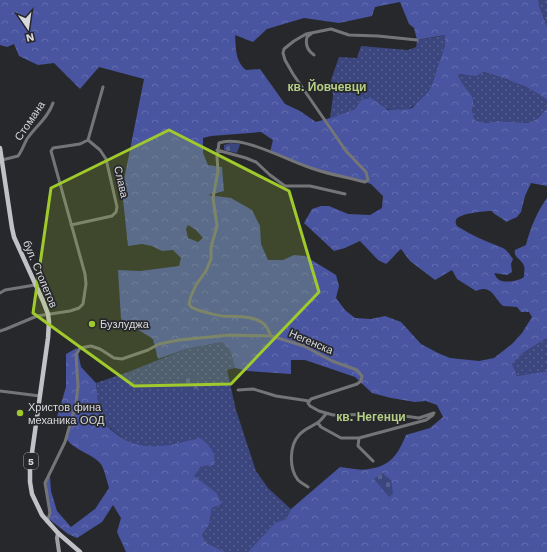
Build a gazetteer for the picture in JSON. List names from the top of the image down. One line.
{"streets":{"main road":["бул. Столетов","5"],"street":["Стомана","Слава","Негенска"]},"crossings":[["Стомана","бул. Столетов"],["бул. Столетов","Негенска"],["бул. Столетов","5"],["Негенска","5"]],"districts":["кв. Йовчевци","кв. Негенци"],"places":["Бузлуджа","Христов фина механика ООД"],"north":"bottom"}
